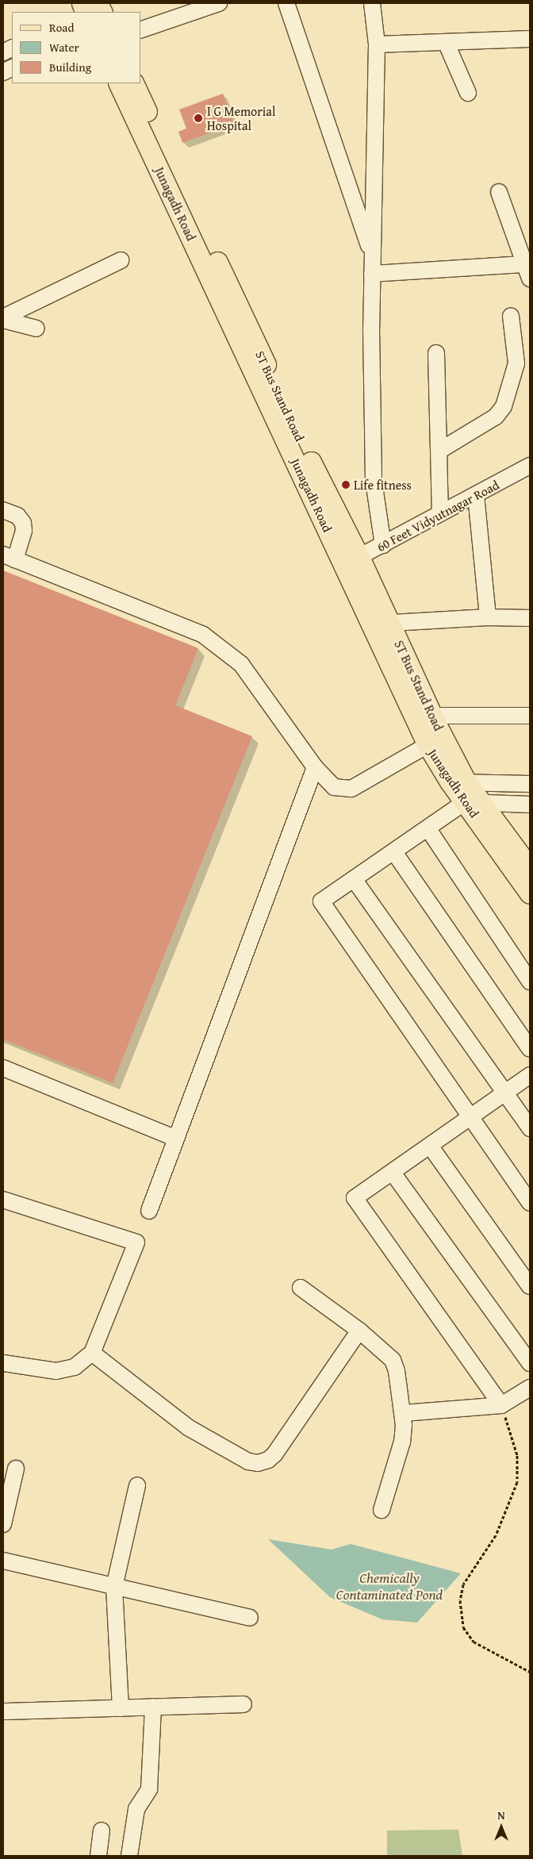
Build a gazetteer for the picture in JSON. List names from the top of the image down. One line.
{"streets":{"main road":["Junagadh Road","ST Bus Stand Road"],"street":["60 Feet Vidyutnagar Road"]},"crossings":[["Junagadh Road","ST Bus Stand Road"],["Junagadh Road","60 Feet Vidyutnagar Road"],["ST Bus Stand Road","60 Feet Vidyutnagar Road"]],"water":["Chemically Contaminated Pond"],"places":["I G Memorial Hospital","Life fitness"],"legend":["Road","Water","Building"],"north":"top"}
